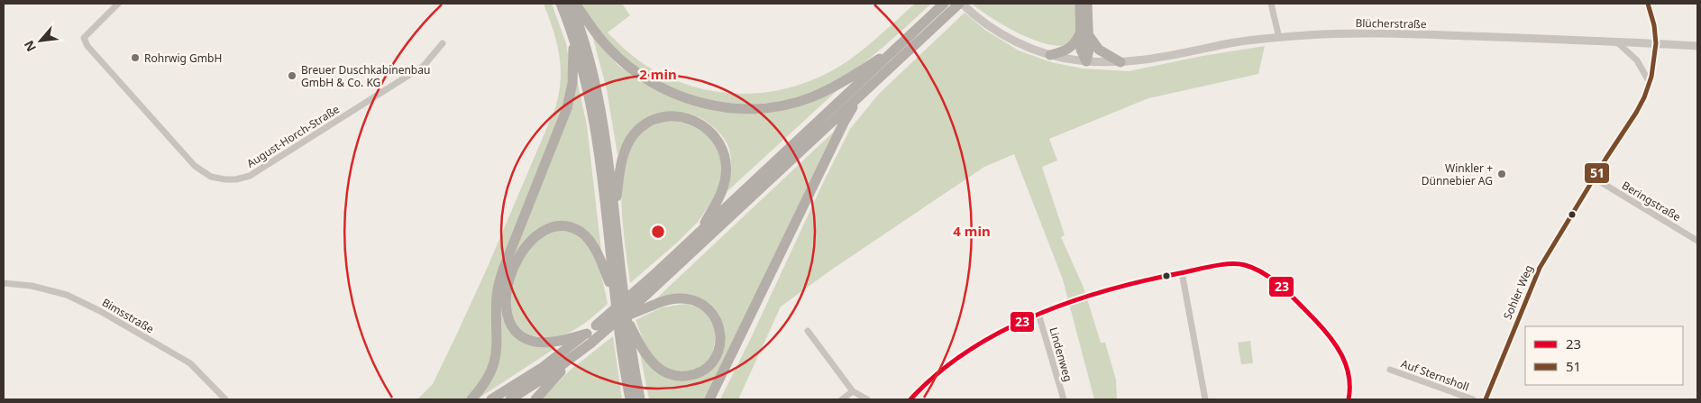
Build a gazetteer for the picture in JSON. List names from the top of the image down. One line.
{"streets":{"street":["Blücherstraße","August-Horch-Straße","Beringstraße","Sohler Weg","Bimsstraße","Lindenweg","Auf Sternsholl"]},"crossings":[["Blücherstraße","Sohler Weg"],["Beringstraße","Sohler Weg"]],"places":["Rohrwig GmbH","Breuer Duschkabinenbau GmbH & Co. KG","Winkler + Dünnebier AG"],"lines":["transit line 51","transit line 23"],"legend":["23","51"],"north":"bottom left","rings":["2 min","4 min"]}
